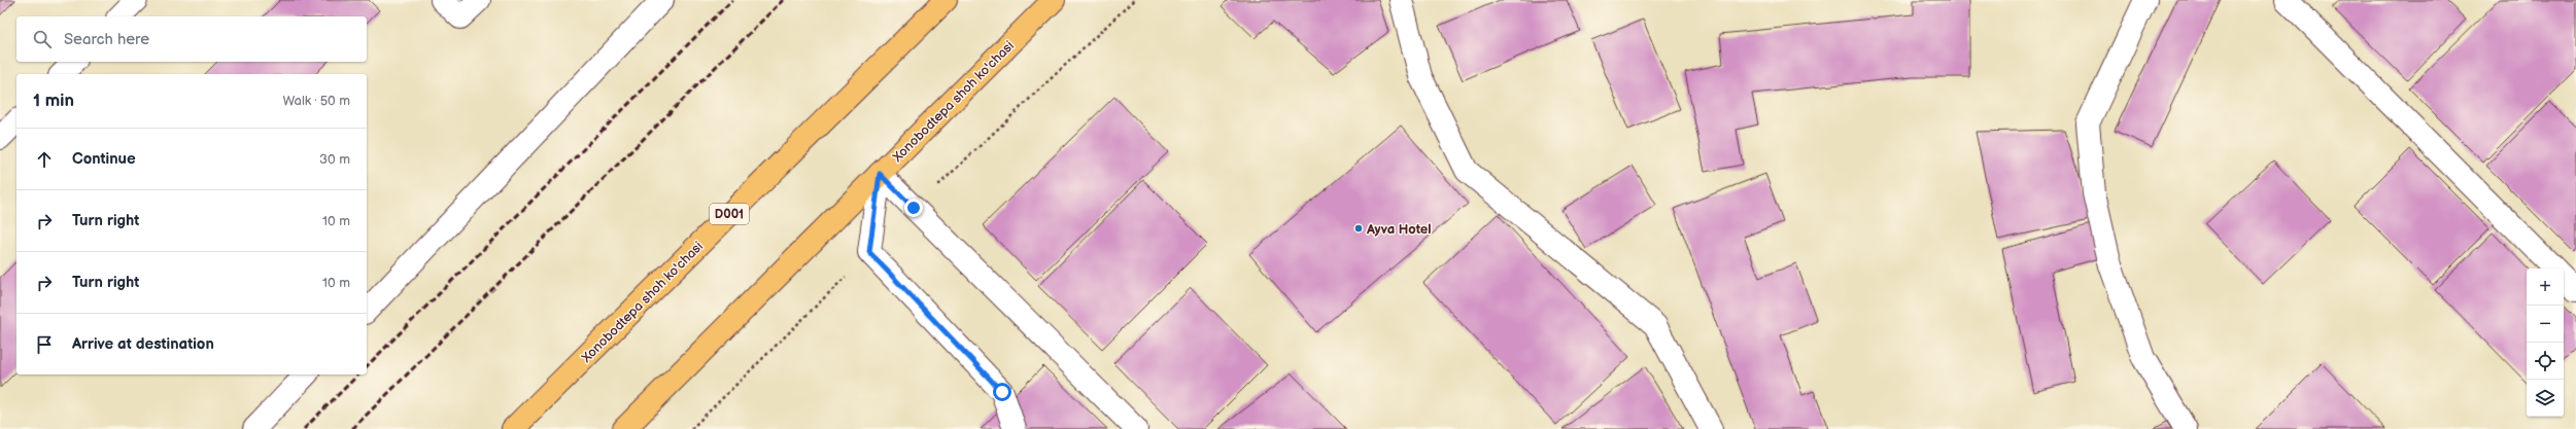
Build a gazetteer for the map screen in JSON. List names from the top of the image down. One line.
{"streets":{"highway":["Xonobodtepa shoh ko'chasi","D001"]},"places":["Ayva Hotel"],"page":{"search":"Search here","heading":["1 min","Walk · 50 m"],"list":[["Continue","30 m"],["Turn right","10 m"],["Turn right","10 m"],"Arrive at destination"],"map_buttons":["+","−"]}}
